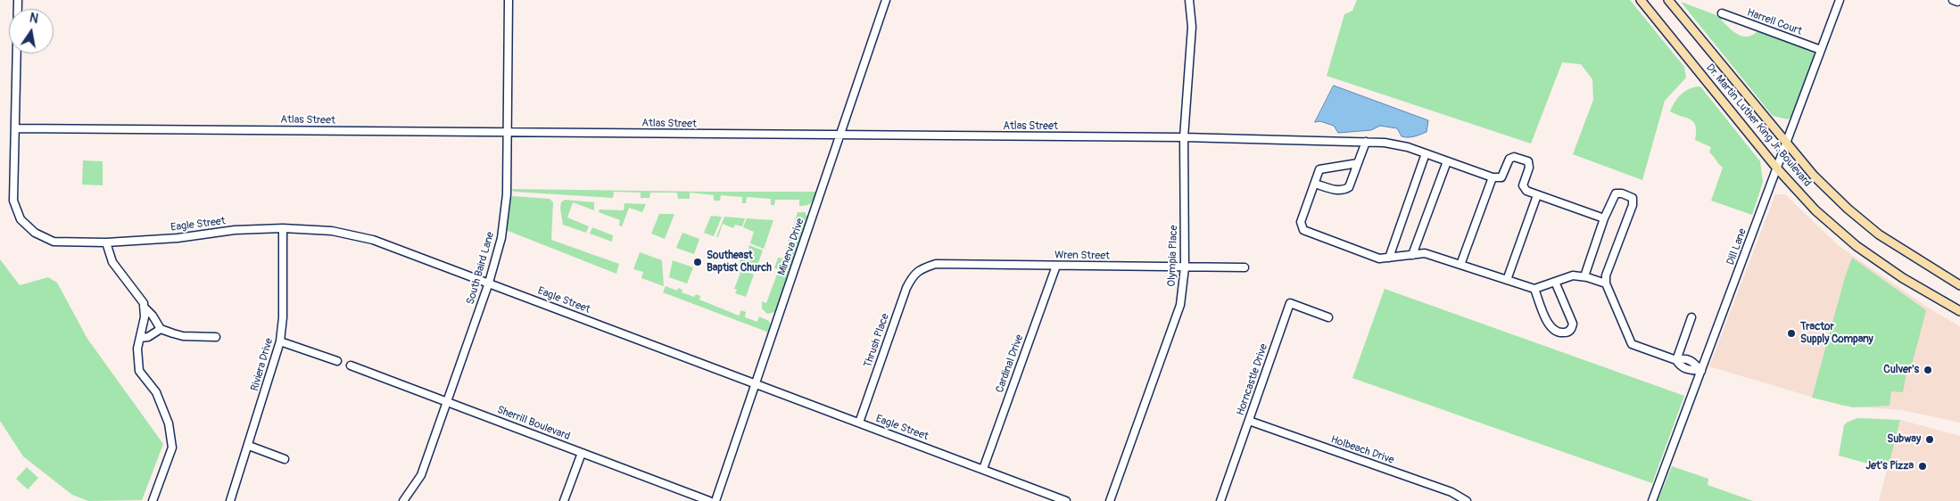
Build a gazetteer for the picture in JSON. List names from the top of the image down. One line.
{"streets":{"main road":["Dr. Martin Luther King Jr. Boulevard"],"street":["Harrell Court","Atlas Street","Eagle Street","Minerva Drive","Dill Lane","Wren Street","Olympia Place","South Baird Lane","Thrush Place","Cardinal Drive","Riviera Drive","Horncastle Drive","Sherrill Boulevard","Holbeach Drive"]},"crossings":[["Harrell Court","Dill Lane"],["Atlas Street","Eagle Street"],["Atlas Street","Minerva Drive"],["Atlas Street","Olympia Place"],["Atlas Street","South Baird Lane"],["Dr. Martin Luther King Jr. Boulevard","Dill Lane"],["Eagle Street","Minerva Drive"],["Eagle Street","South Baird Lane"],["Eagle Street","Thrush Place"],["Eagle Street","Cardinal Drive"],["Eagle Street","Riviera Drive"],["Wren Street","Olympia Place"],["Wren Street","Thrush Place"],["Wren Street","Cardinal Drive"],["South Baird Lane","Sherrill Boulevard"],["Horncastle Drive","Holbeach Drive"]],"places":["Southeast Baptist Church","Tractor Supply Company","Culver's","Subway","Jet's Pizza"],"north":"top"}
